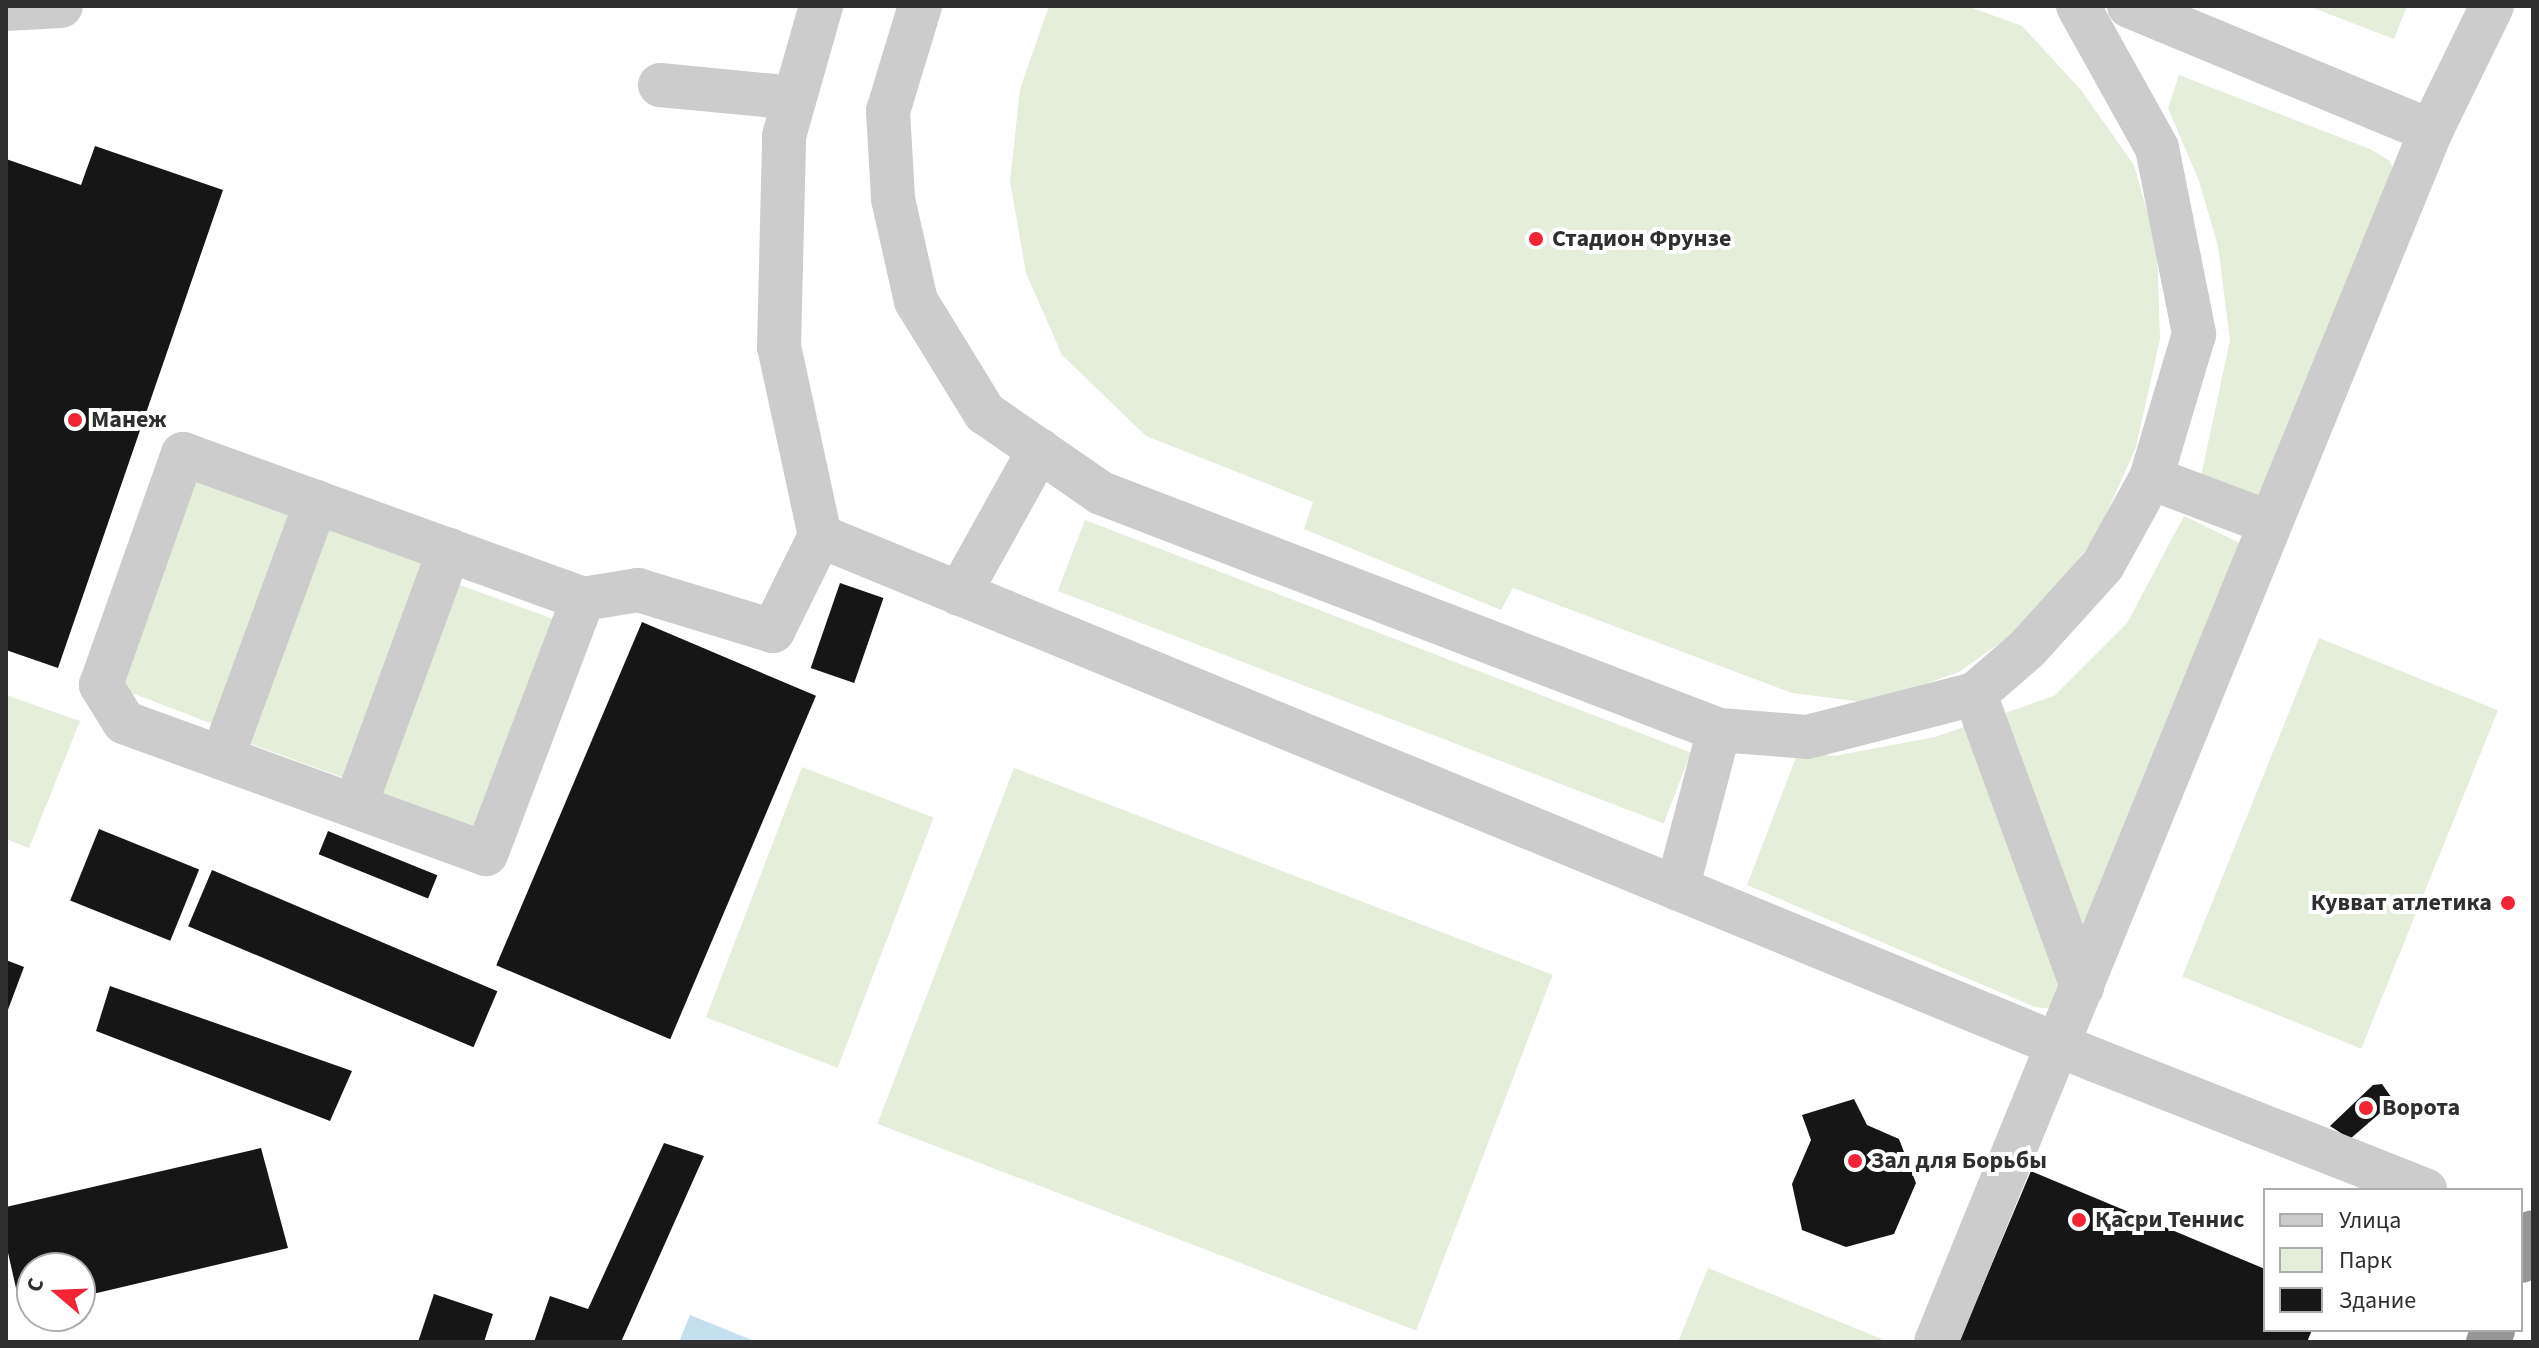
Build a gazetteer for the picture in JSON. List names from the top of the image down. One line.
{"places":["Стадион Фрунзе","Манеж","Кувват атлетика","Ворота","Зал для Борьбы","Қасри Теннис"],"legend":["Улица","Парк","Здание"],"north":"left"}
